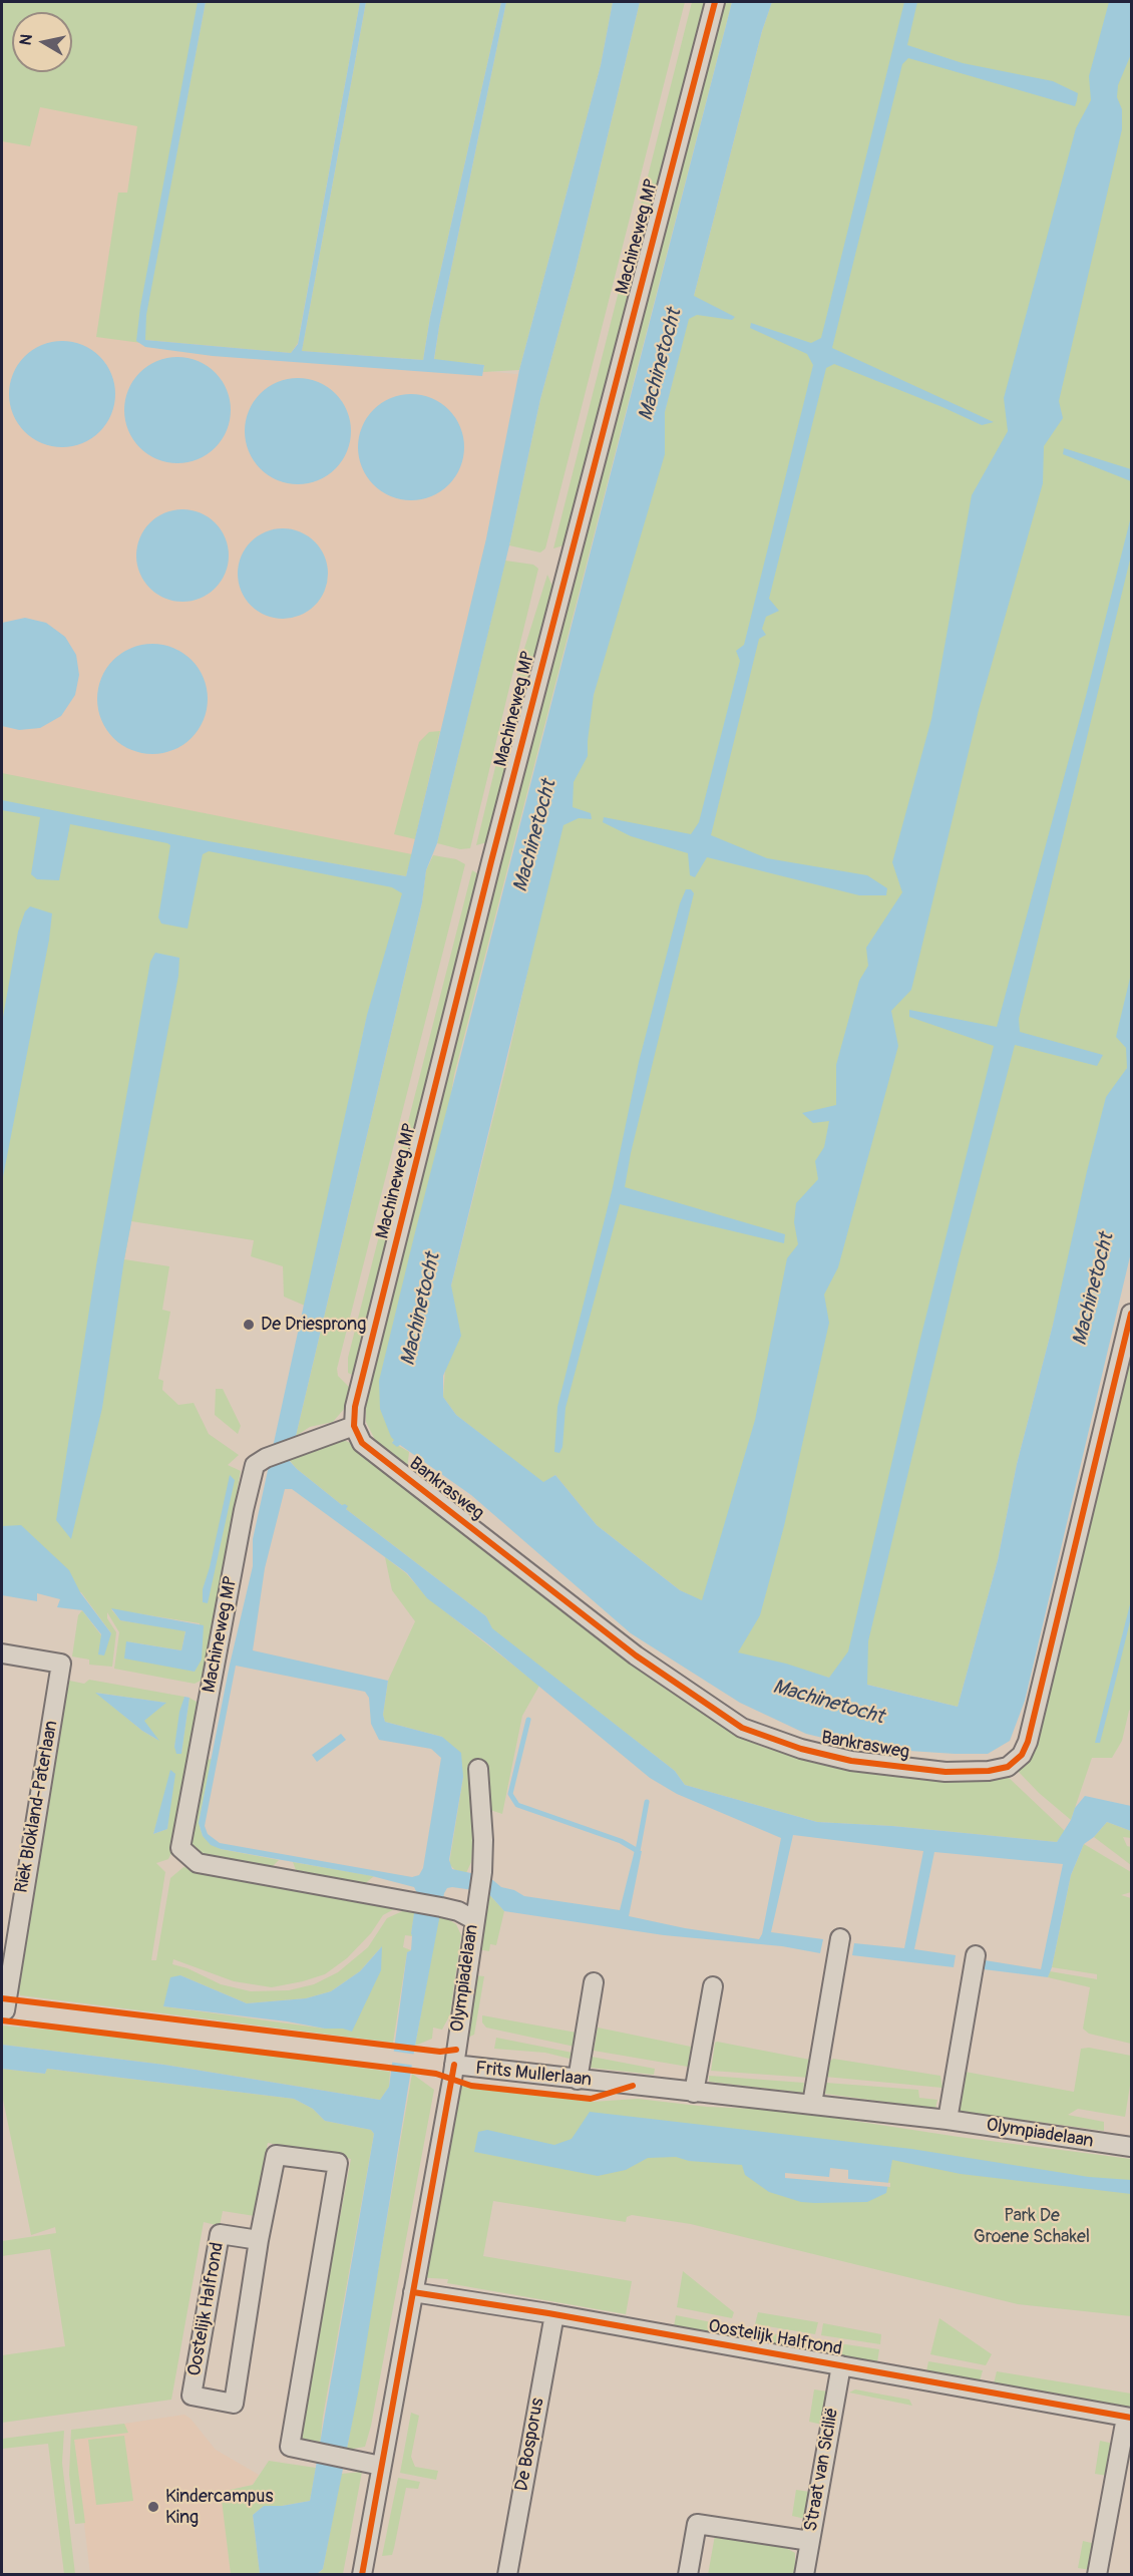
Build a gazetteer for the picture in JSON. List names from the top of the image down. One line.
{"streets":{"street":["Machineweg MP","Bankrasweg","Riek Blokland-Paterlaan","Olympiadelaan","Oostelijk Halfrond","De Bosporus","Straat van Sicilië"],"cycle path":["Frits Mullerlaan"]},"crossings":[["Machineweg MP","Bankrasweg"],["Machineweg MP","Olympiadelaan"],["Oostelijk Halfrond","De Bosporus"],["Oostelijk Halfrond","Straat van Sicilië"]],"water":["Machinetocht"],"parks":["Park De Groene Schakel"],"places":["De Driesprong","Kindercampus King"],"north":"left"}
